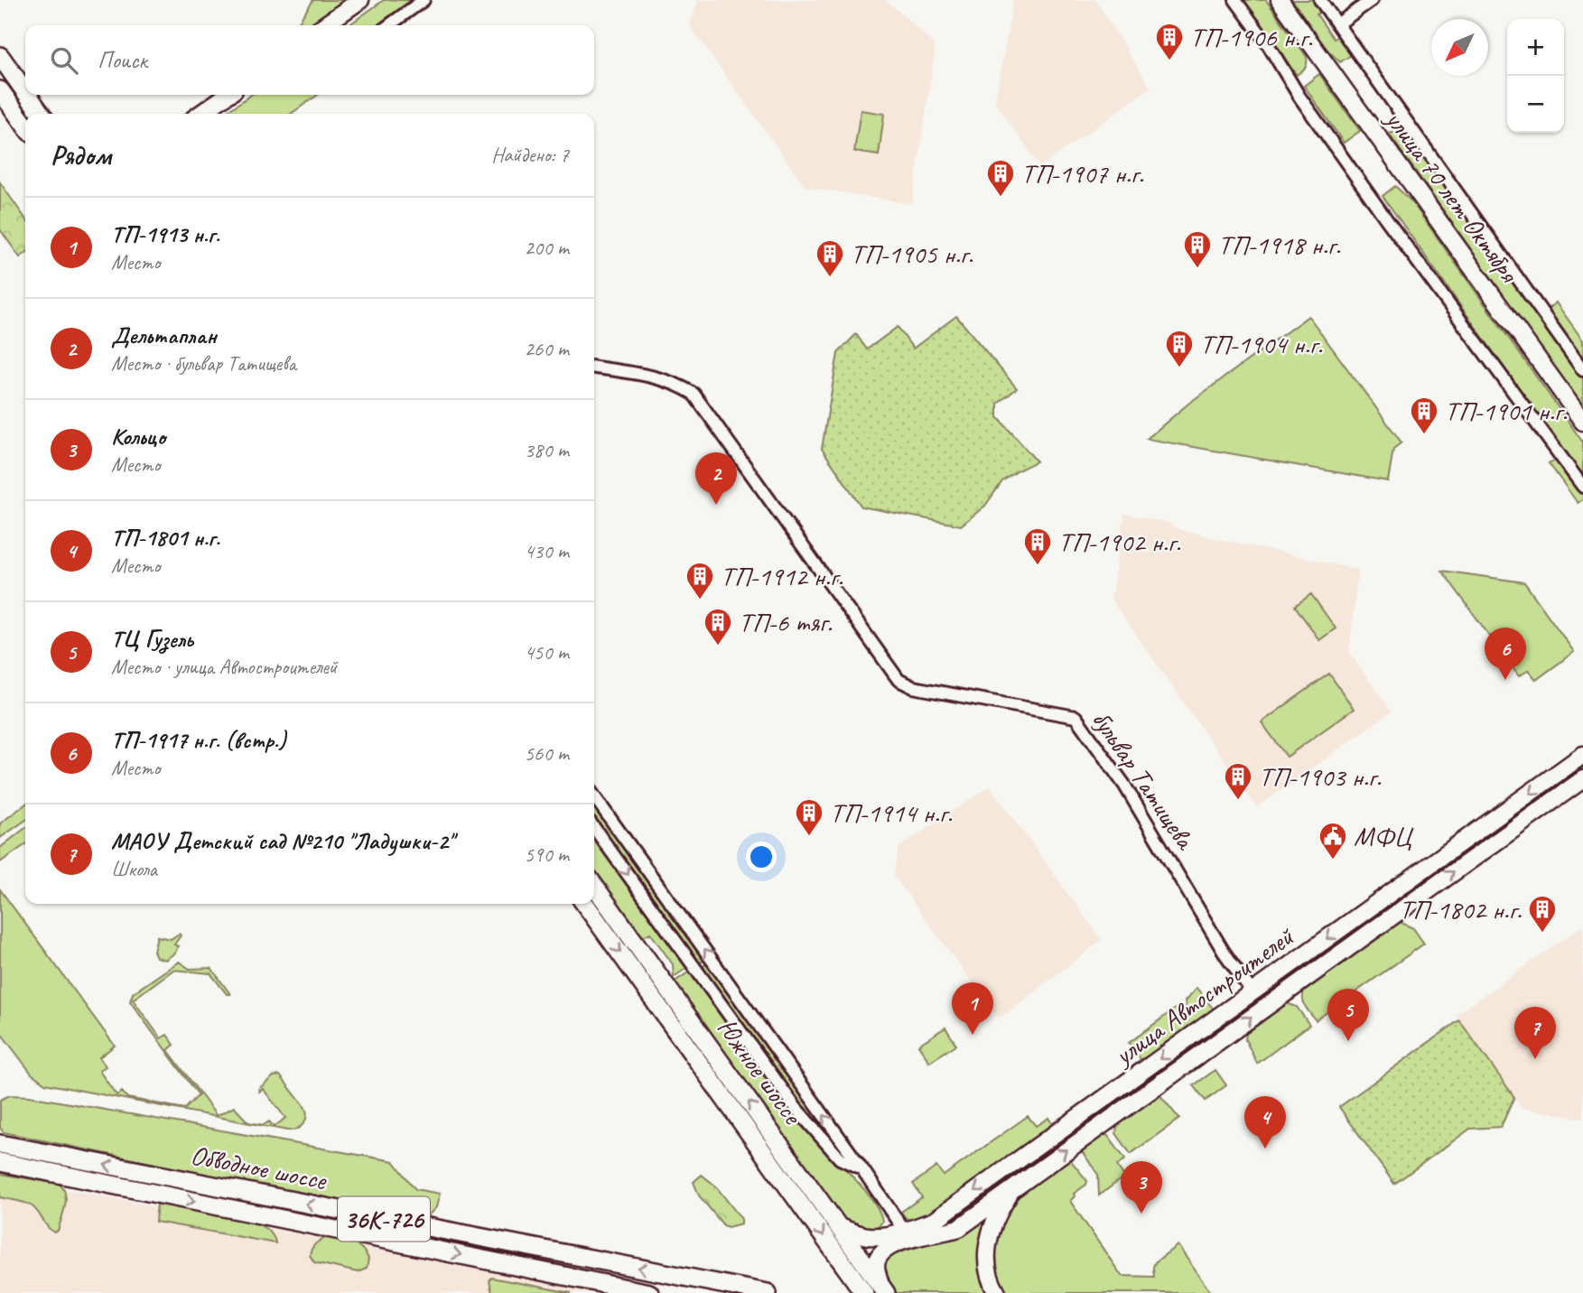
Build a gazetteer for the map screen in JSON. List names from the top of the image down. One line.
{"streets":{"main road":["улица 70 лет Октября","улица Автостроителей","Южное шоссе","Обводное шоссе","36К-726"],"street":["бульвар Татищева"]},"crossings":[["бульвар Татищева","улица Автостроителей"],["улица Автостроителей","Южное шоссе"]],"places":{"building":["ТП-1906 н.г.","ТП-1907 н.г.","ТП-1918 н.г.","ТП-1905 н.г.","ТП-1904 н.г.","ТП-1901 н.г.","ТП-1902 н.г.","ТП-1912 н.г.","ТП-6 тяг.","ТП-1903 н.г.","ТП-1914 н.г.","ТП-1802 н.г."],"public building":["МФЦ"]},"north":"bottom left","page":{"map_buttons":["+","−"],"search":"Поиск","heading":["Рядом","Найдено: 7"],"list":[{"mark":"1","name":"ТП-1913 н.г.","note":"Место","value":"200 m"},{"mark":"2","name":"Дельтаплан","note":"Место · бульвар Татищева","value":"260 m"},{"mark":"3","name":"Кольцо","note":"Место","value":"380 m"},{"mark":"4","name":"ТП-1801 н.г.","note":"Место","value":"430 m"},{"mark":"5","name":"ТЦ Гузель","note":"Место · улица Автостроителей","value":"450 m"},{"mark":"6","name":"ТП-1917 н.г. (встр.)","note":"Место","value":"560 m"},{"mark":"7","name":"МАОУ Детский сад №210 \"Ладушки-2\"","note":"Школа","value":"590 m"}],"pins":["2","6","1","5","7","4","3"]}}
